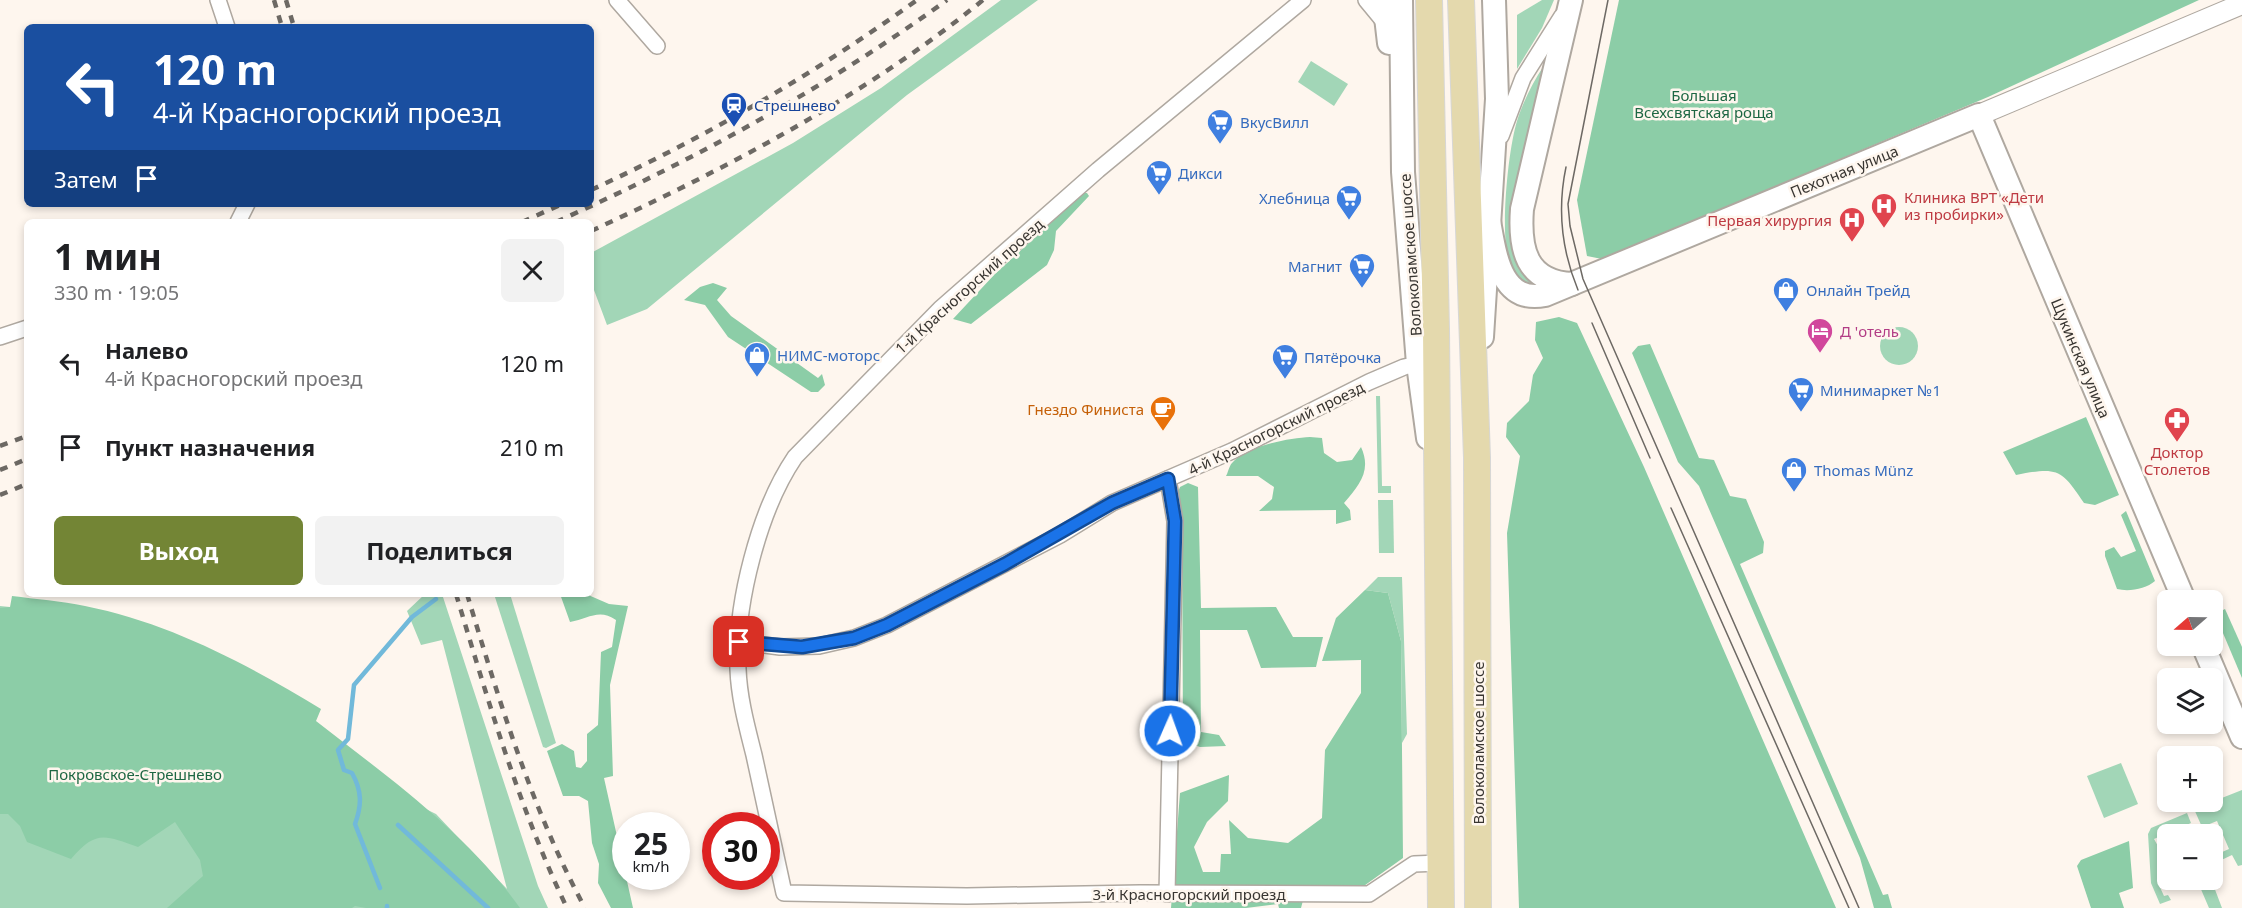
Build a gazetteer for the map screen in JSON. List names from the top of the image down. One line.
{"streets":{"main road":["Пехотная улица","Волоколамское шоссе","Щукинская улица"],"street":["1-й Красногорский проезд","4-й Красногорский проезд","3-й Красногорский проезд"]},"crossings":[["Пехотная улица","Волоколамское шоссе"],["Пехотная улица","Щукинская улица"],["Волоколамское шоссе","4-й Красногорский проезд"],["Волоколамское шоссе","3-й Красногорский проезд"],["1-й Красногорский проезд","4-й Красногорский проезд"],["1-й Красногорский проезд","3-й Красногорский проезд"]],"parks":["Большая Всехсвятская роща","Покровское-Стрешнево"],"places":{"station":["Стрешнево"],"supermarket":["ВкусВилл","Дикси","Хлебница","Магнит","Пятёрочка","Минимаркет №1"],"hospital":["Клиника ВРТ «Дети из пробирки»","Первая хирургия"],"shop":["Онлайн Трейд","НИМС-моторс","Thomas Münz"],"hotel":["Д 'отель"],"cafe":["Гнездо Финиста"],"pharmacy":["Доктор Столетов"]},"north":"left","page":{"turn":["120 m","4-й Красногорский проезд"],"then":"Затем","heading":["1 мин","330 m · 19:05"],"list":[{"name":"Налево","note":"4-й Красногорский проезд","value":"120 m"},{"name":"Пункт назначения","value":"210 m"}],"buttons":["Выход","Поделиться"],"map_buttons":["+","−"],"speed":"25 km/h","limit":"30"}}
